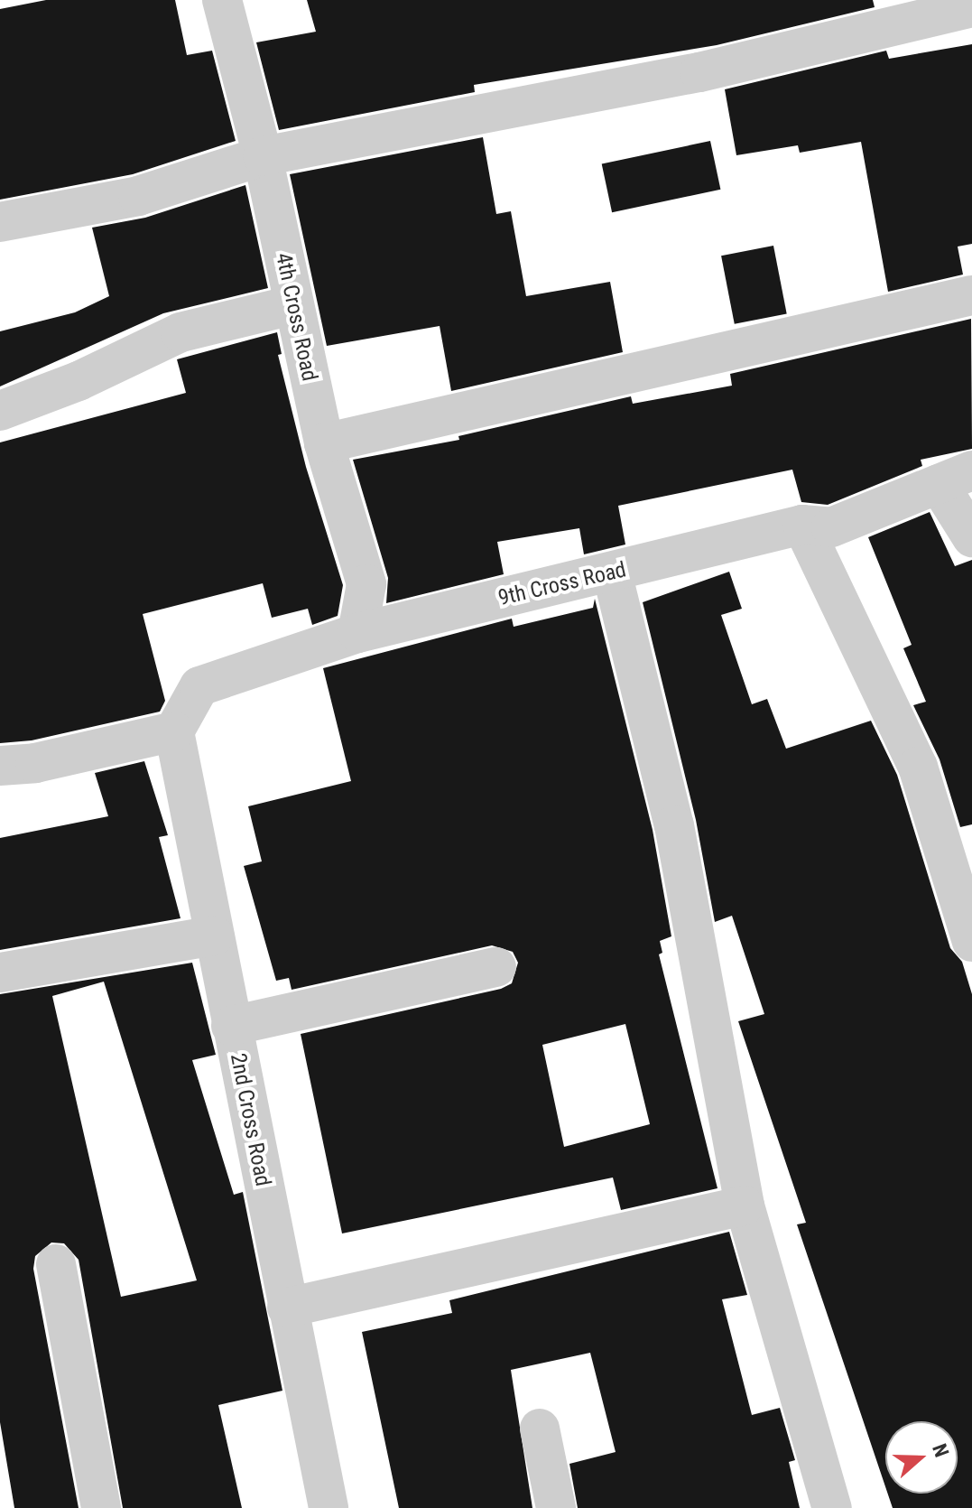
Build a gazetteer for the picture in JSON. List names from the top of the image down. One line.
{"streets":{"street":["4th Cross Road","9th Cross Road","2nd Cross Road"]},"crossings":[["4th Cross Road","9th Cross Road"],["9th Cross Road","2nd Cross Road"]],"north":"right"}
